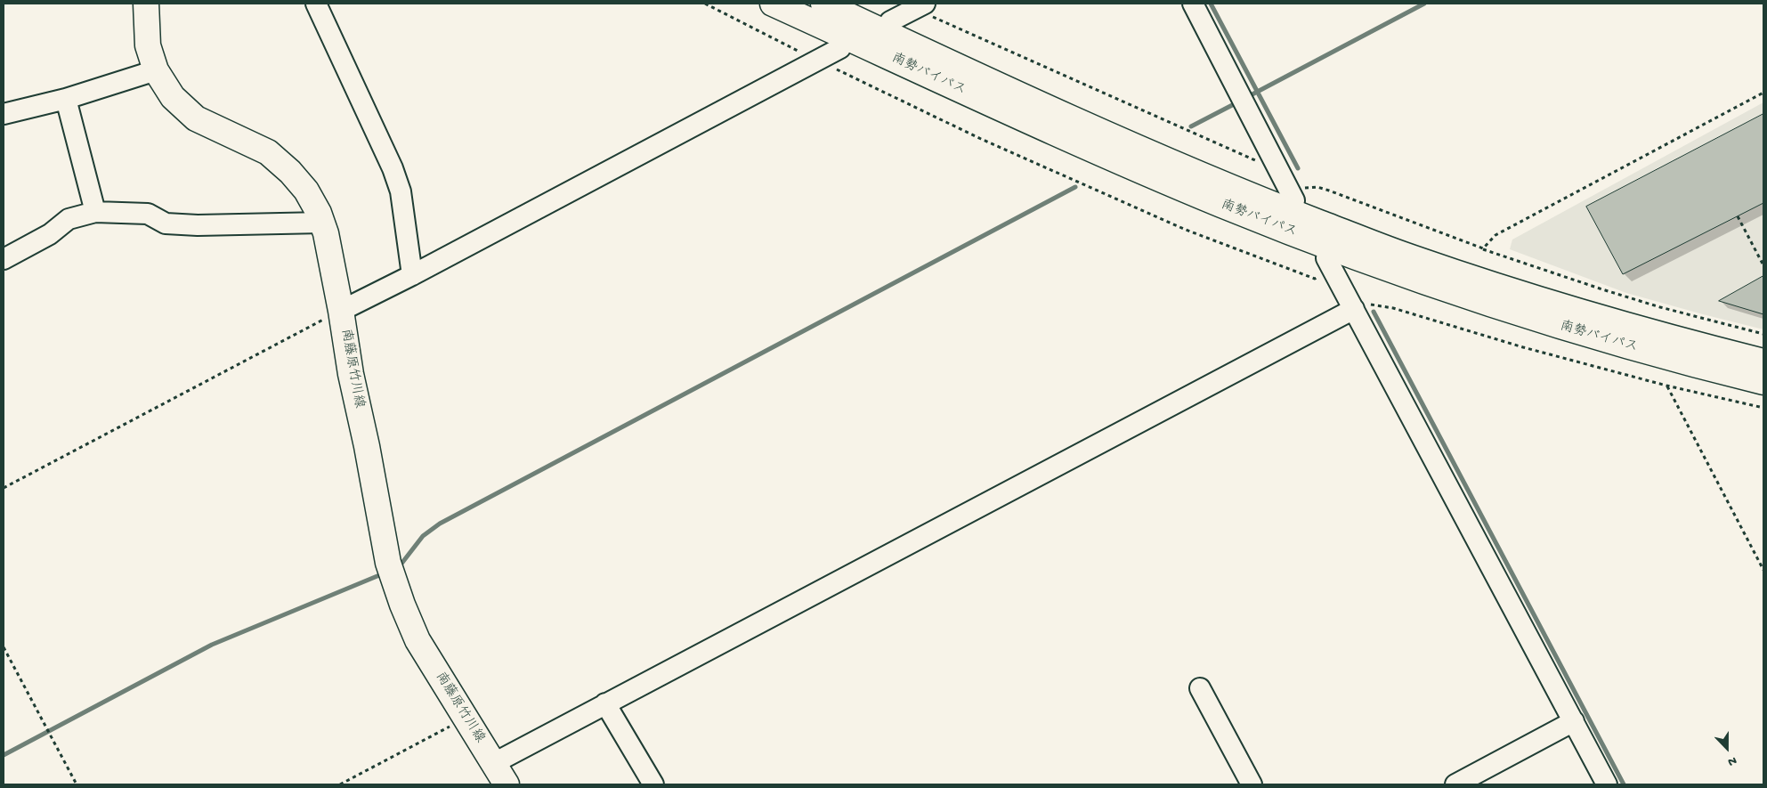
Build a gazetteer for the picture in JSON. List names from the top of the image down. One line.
{"streets":{"main road":["南勢バイパス","南藤原竹川線"]},"north":"bottom"}
